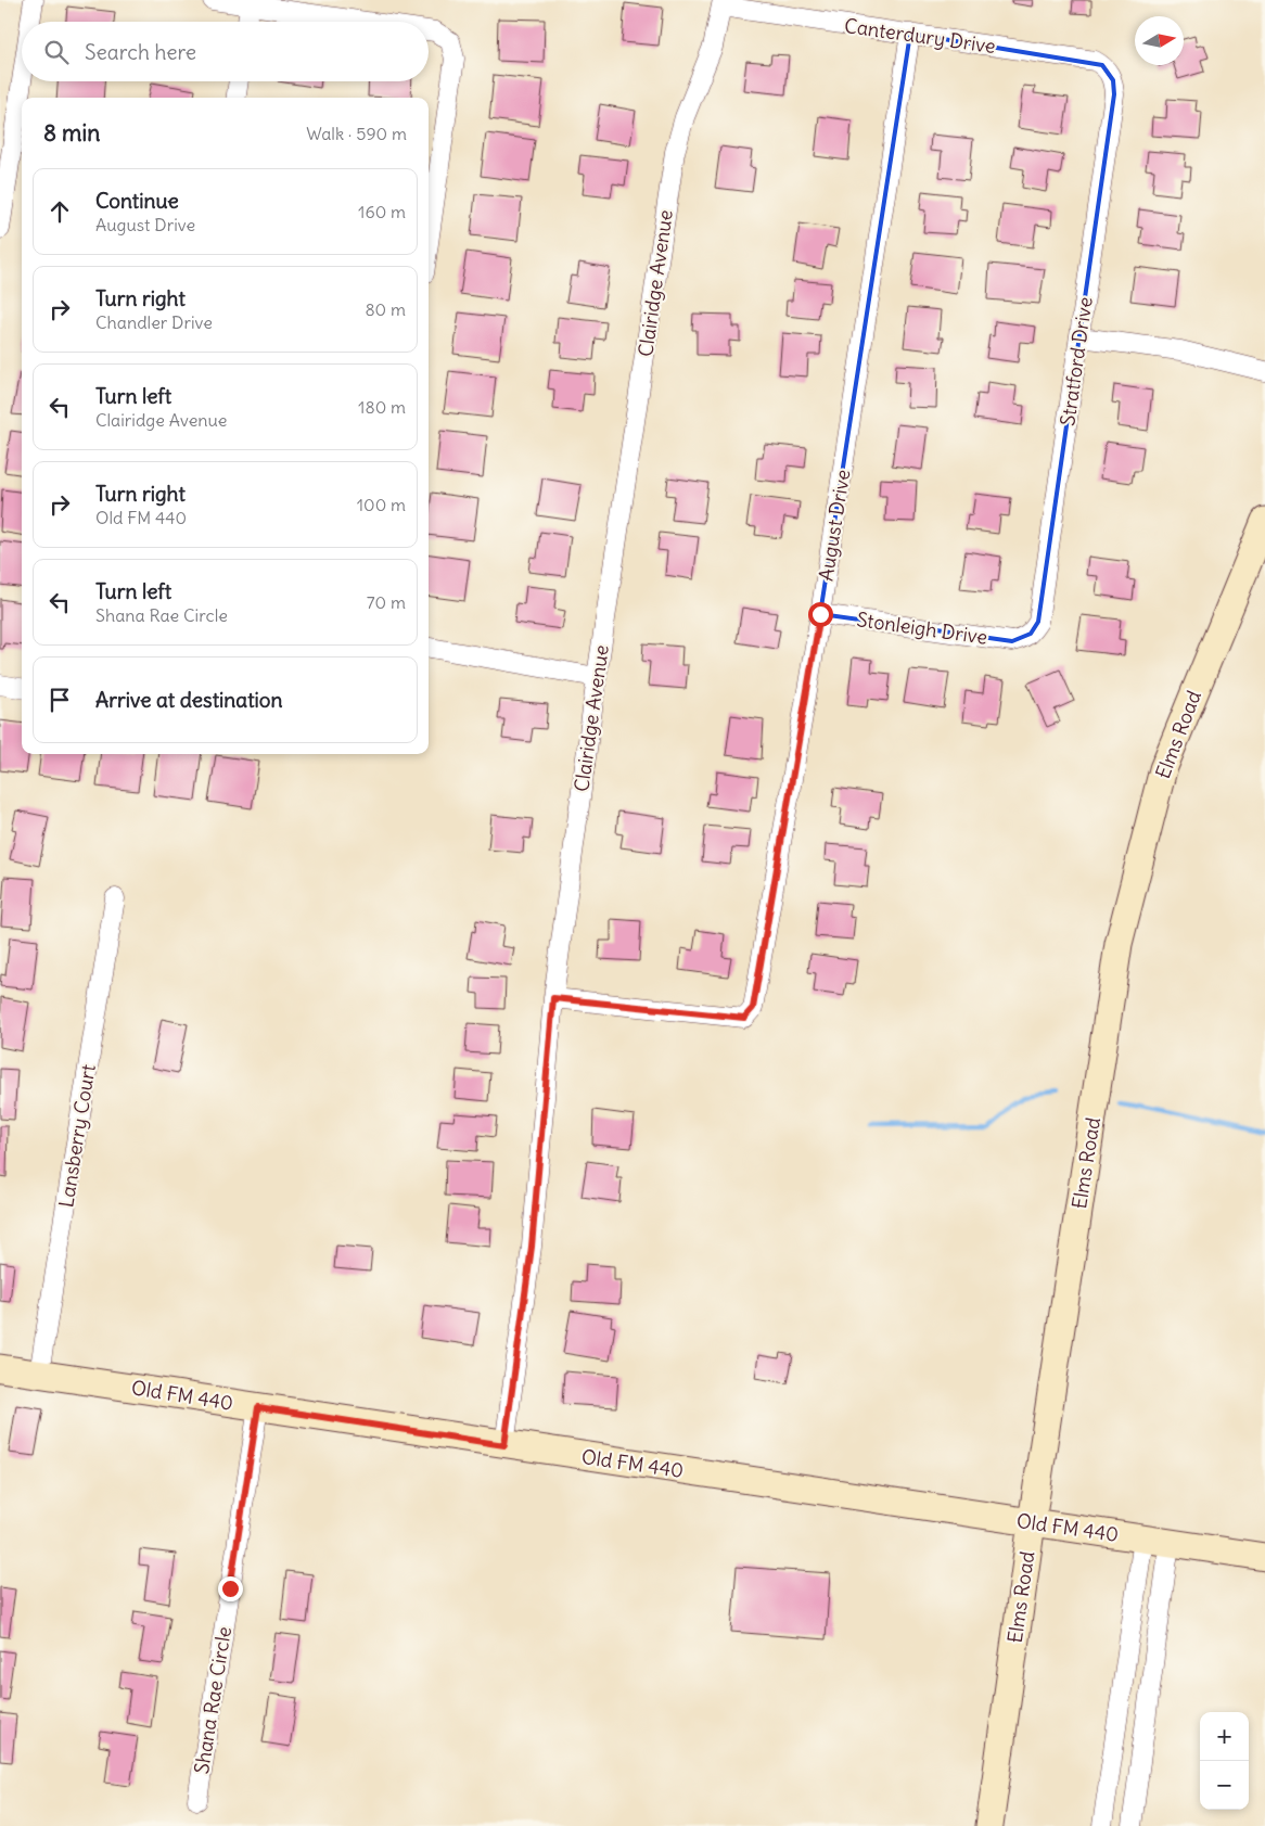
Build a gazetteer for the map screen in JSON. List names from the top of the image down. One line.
{"streets":{"main road":["Elms Road","Old FM 440"],"street":["Canterdury Drive","Clairidge Avenue","Stratford Drive","August Drive","Stonleigh Drive","Lansberry Court","Shana Rae Circle"]},"crossings":[["Canterdury Drive","Clairidge Avenue"],["Canterdury Drive","Stratford Drive"],["Canterdury Drive","August Drive"],["Clairidge Avenue","August Drive"],["Clairidge Avenue","Old FM 440"],["Stratford Drive","Stonleigh Drive"],["August Drive","Stonleigh Drive"],["Elms Road","Old FM 440"],["Lansberry Court","Old FM 440"],["Old FM 440","Shana Rae Circle"]],"north":"right","page":{"search":"Search here","heading":["8 min","Walk · 590 m"],"list":[["Continue","August Drive","160 m"],["Turn right","Chandler Drive","80 m"],["Turn left","Clairidge Avenue","180 m"],["Turn right","Old FM 440","100 m"],["Turn left","Shana Rae Circle","70 m"],"Arrive at destination"],"map_buttons":["+","−"]}}
